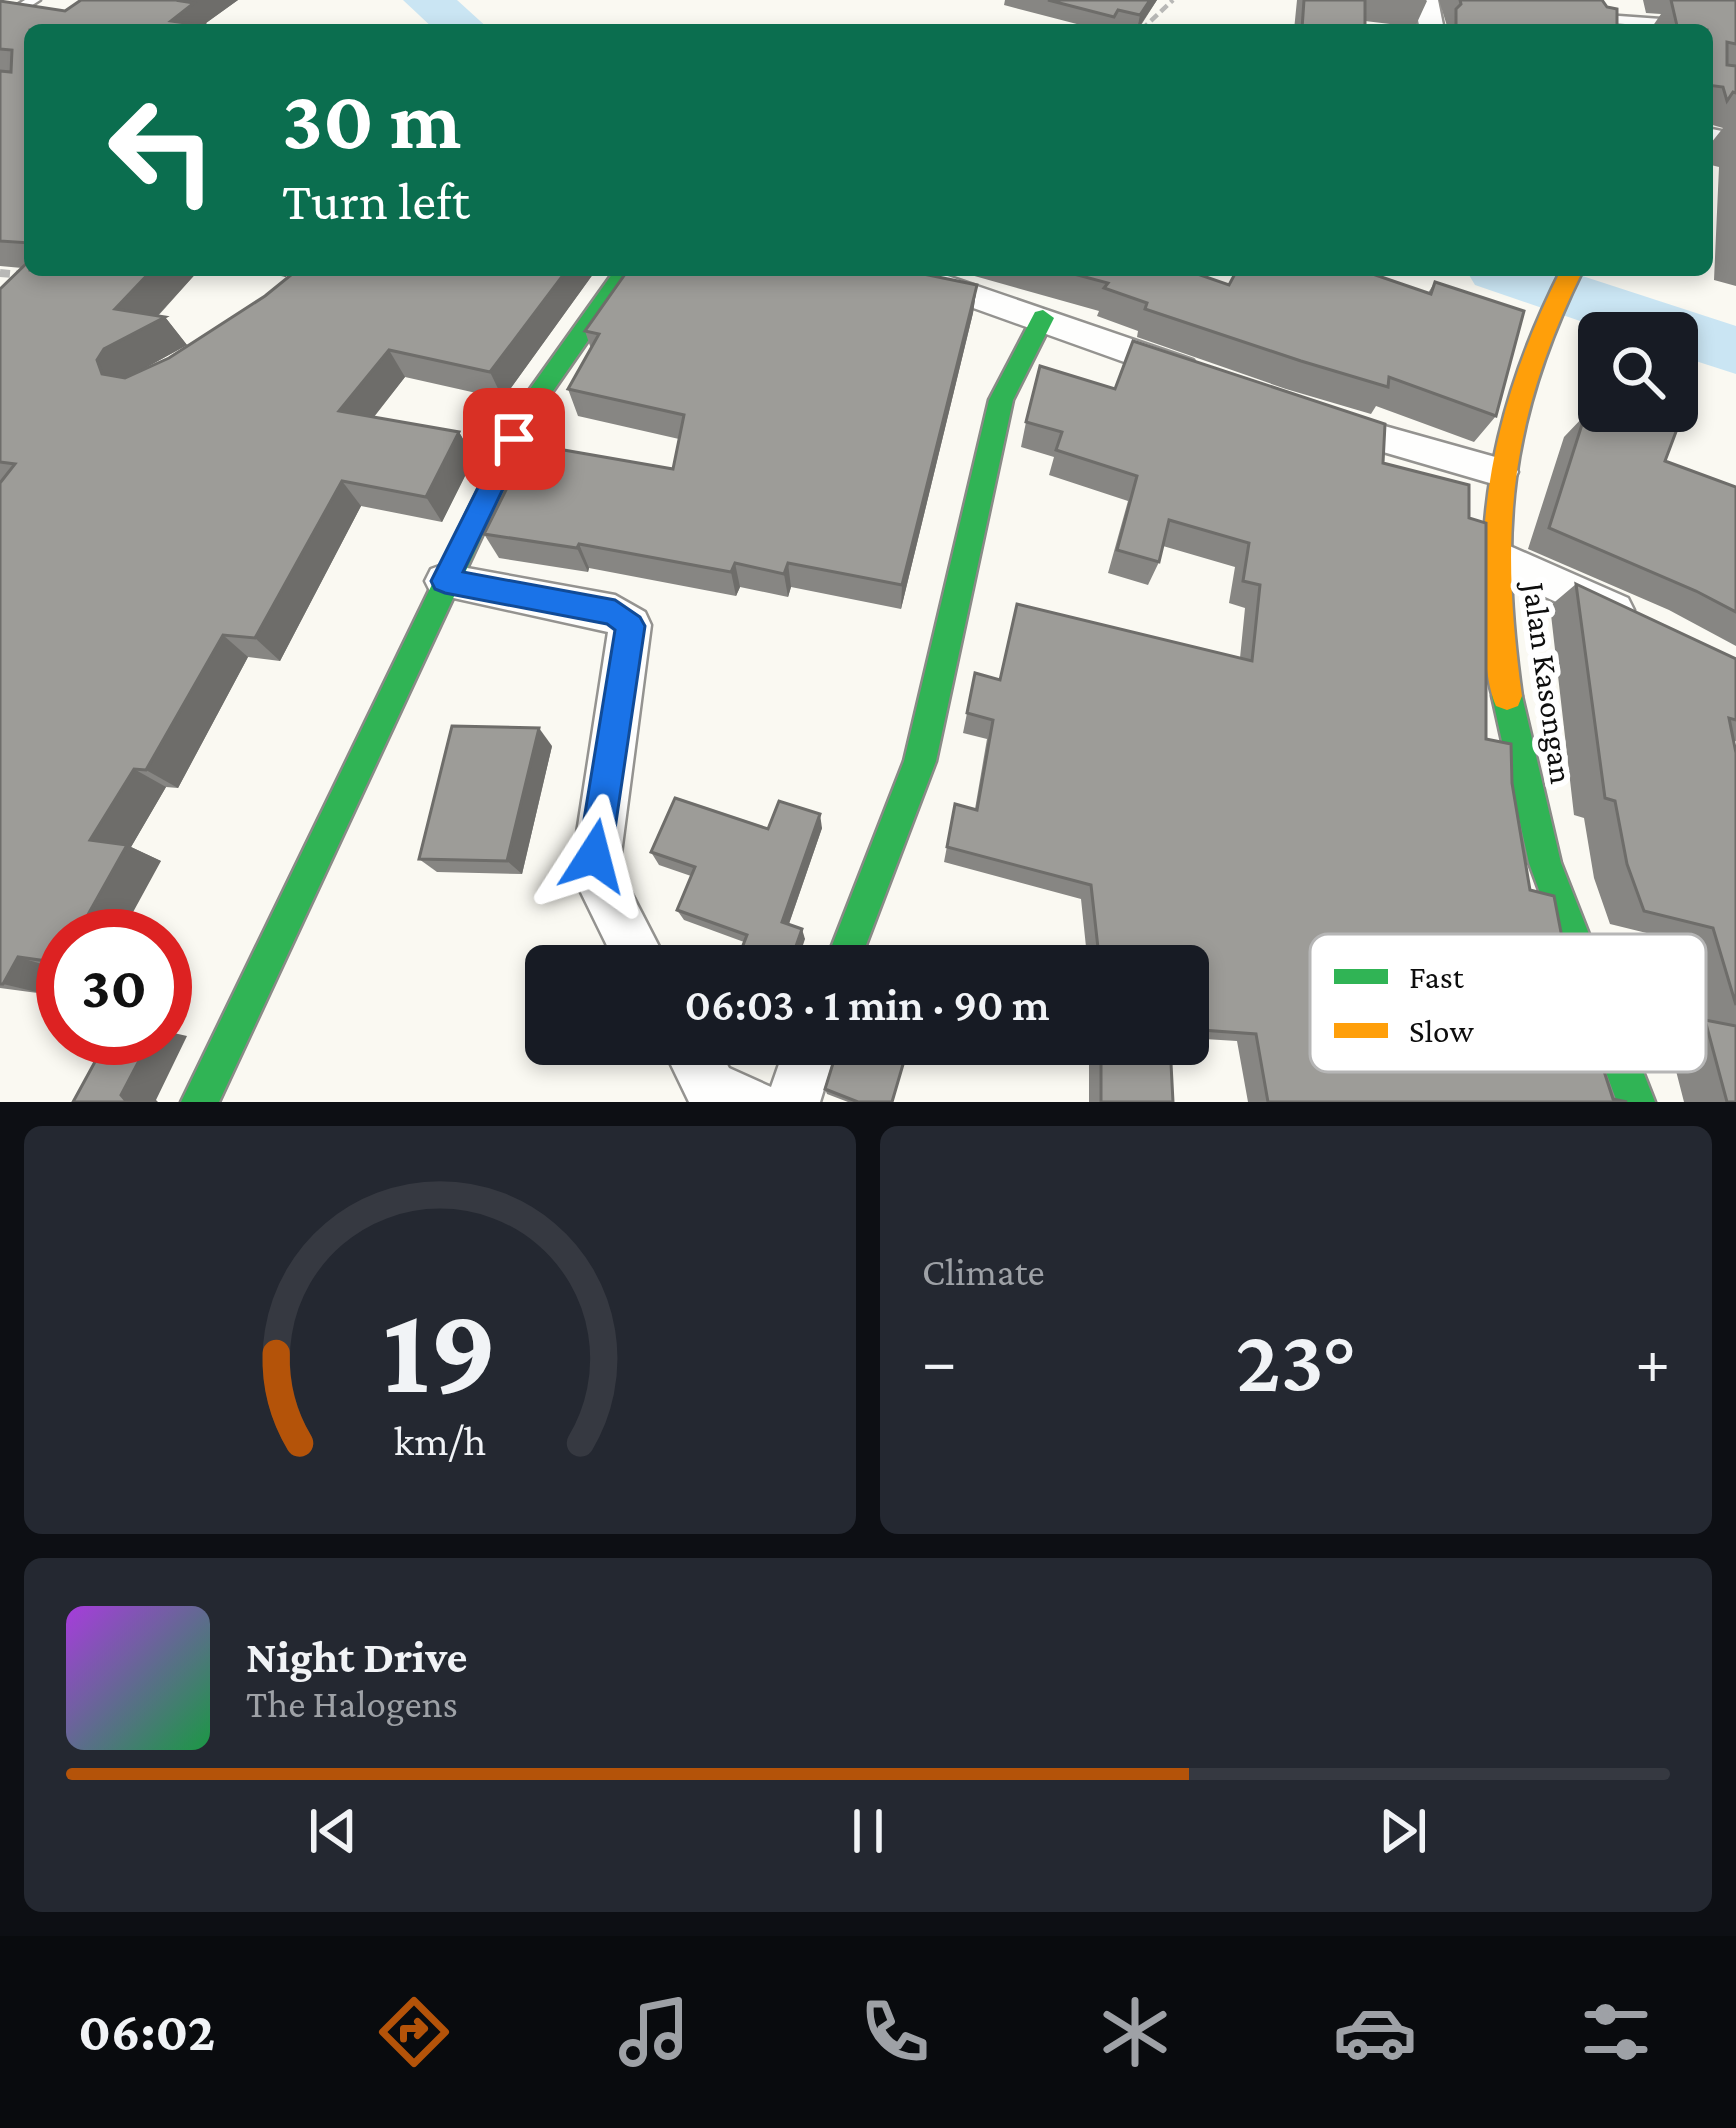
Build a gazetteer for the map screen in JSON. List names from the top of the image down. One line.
{"streets":{"street":["Jalan Kasongan"]},"legend":["Fast","Slow"],"page":{"turn":["30 m","Turn left"],"limit":"30","trip":"06:03 · 1 min · 90 m","tile":"Climate","heat":["−","23°","+"],"song":["Night Drive","The Halogens"],"tabs":"06:02","gauge":["19","km/h"]}}
